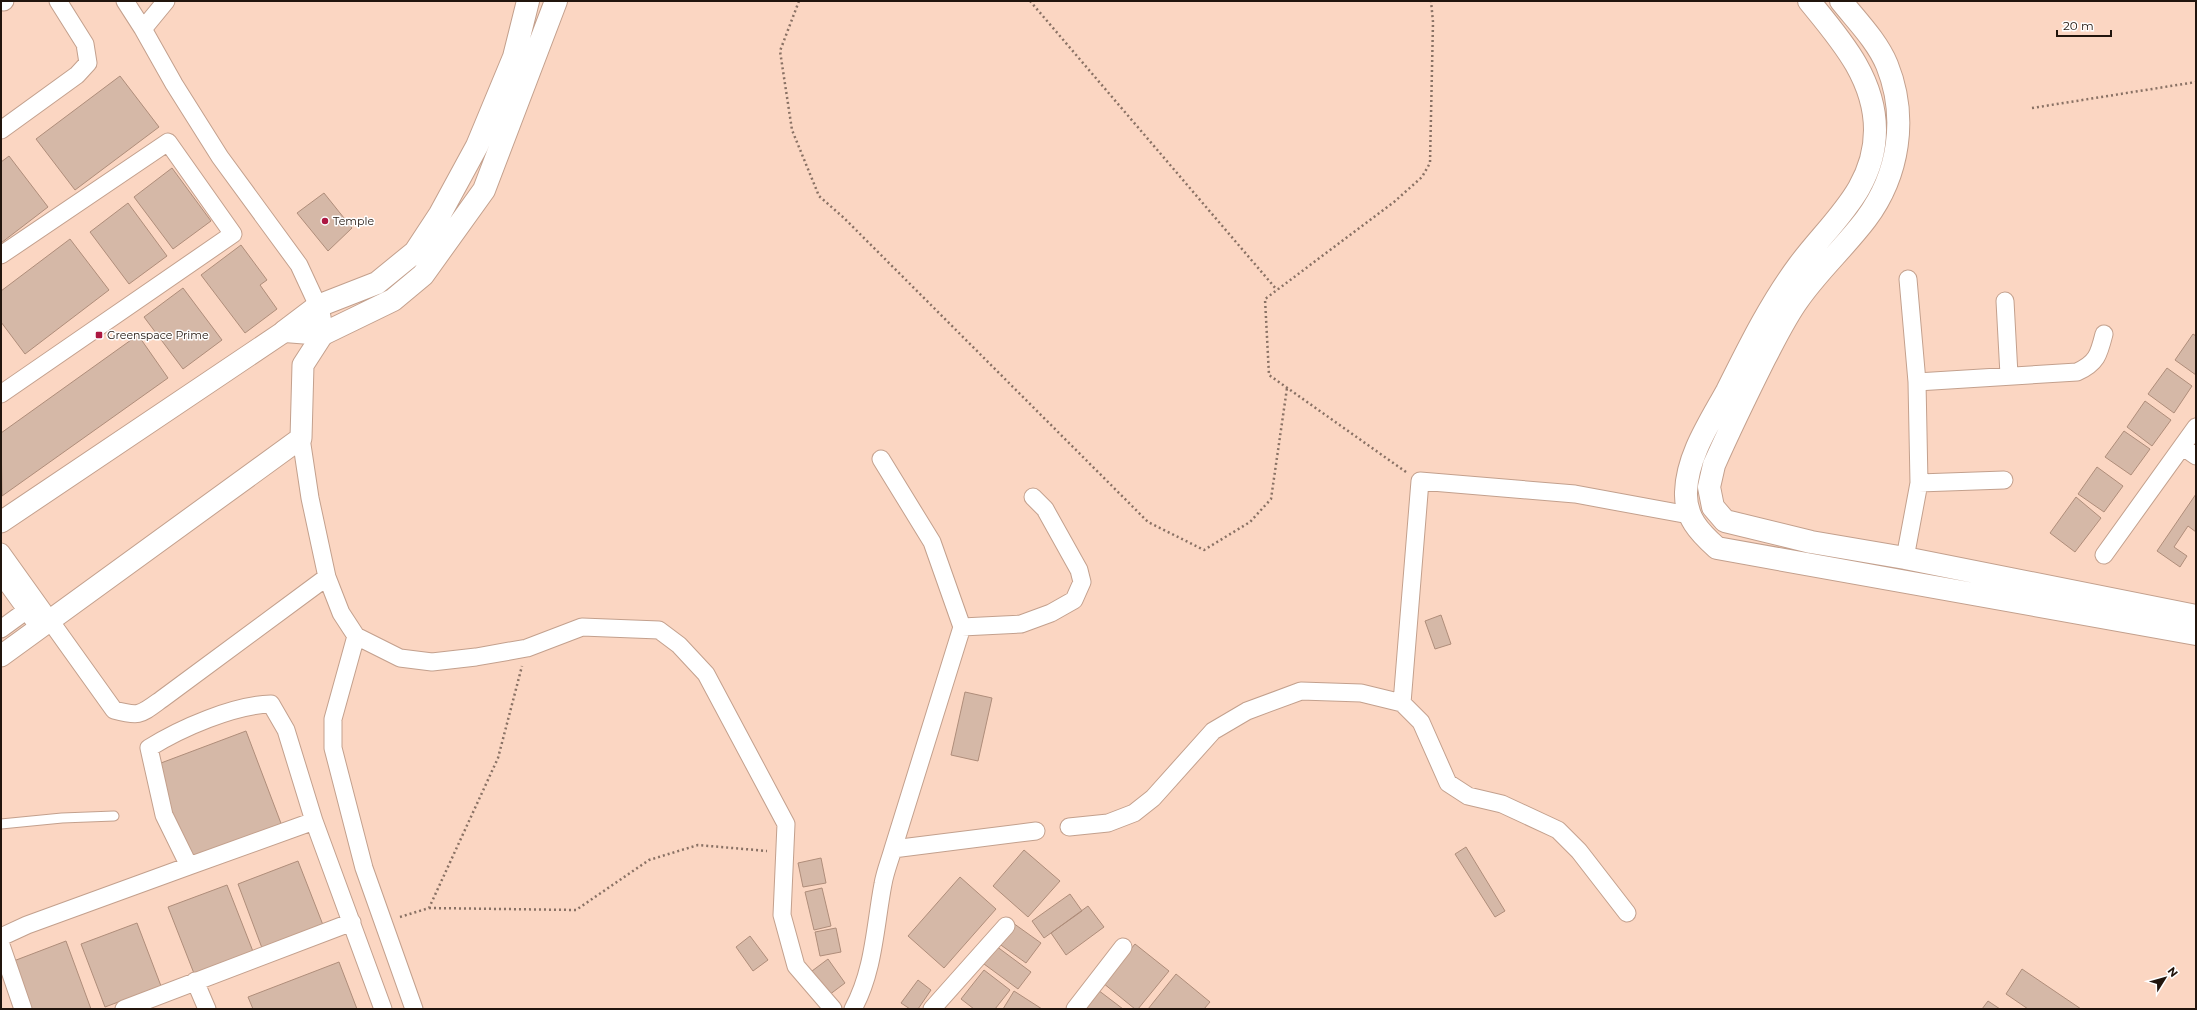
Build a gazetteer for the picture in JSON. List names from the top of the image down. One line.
{"places":{"other":["Temple"],"transit":["Greenspace Prime"]},"scale_bar":"20 m","north":"top right"}
